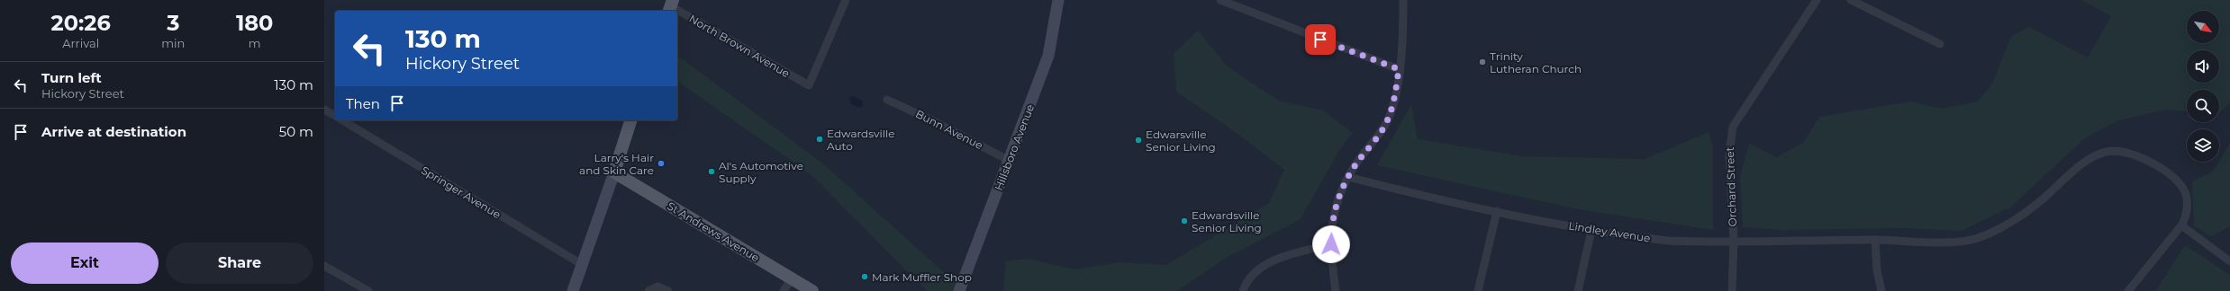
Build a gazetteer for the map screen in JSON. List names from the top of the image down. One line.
{"streets":{"main road":["St Andrews Avenue"],"street":["North Brown Avenue","Bunn Avenue","Hillsboro Avenue","Orchard Street","Springer Avenue","Lindley Avenue"]},"crossings":[["Bunn Avenue","Hillsboro Avenue"],["Orchard Street","Lindley Avenue"]],"places":["Trinity Lutheran Church","Edwardsville Auto","Edwarsville Senior Living","Larry's Hair and Skin Care","Al's Automotive Supply","Edwardsville Senior Living","Mark Muffler Shop"],"north":"bottom right","page":{"eta":["20:26","Arrival","3","min","180","m"],"turn":["130 m","Hickory Street"],"list":[{"name":"Turn left","note":"Hickory Street","value":"130 m"},{"name":"Arrive at destination","value":"50 m"}],"then":"Then","buttons":["Exit","Share"]}}
